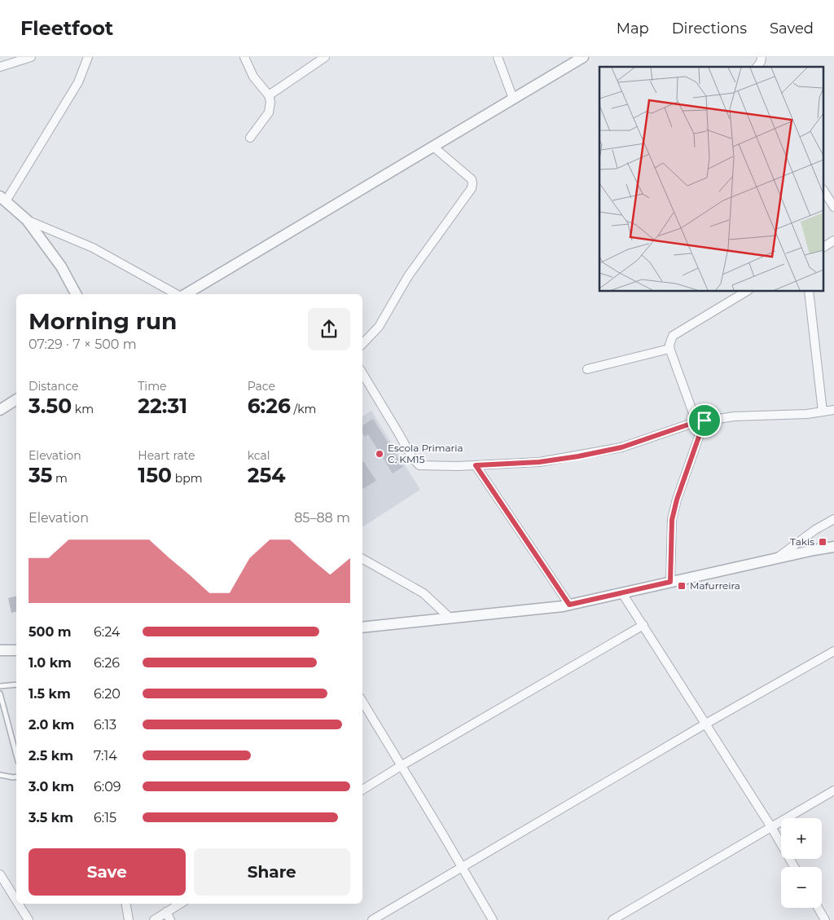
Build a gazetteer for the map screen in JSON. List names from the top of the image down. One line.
{"places":{"other":["Escola Primaria C. KM15"],"transit":["Takis","Mafurreira"]},"page":{"header":"Fleetfoot","nav":["Map","Directions","Saved"],"heading":["Morning run","07:29 · 7 × 500 m"],"stats":[["Distance","3.50 km"],["Time","22:31"],["Pace","6:26 /km"],["Elevation","35 m"],["Heart rate","150 bpm"],["kcal","254"]],"chart":["Elevation","85–88 m"],"list":[{"name":"500 m","note":"6:24"},{"name":"1.0 km","note":"6:26"},{"name":"1.5 km","note":"6:20"},{"name":"2.0 km","note":"6:13"},{"name":"2.5 km","note":"7:14"},{"name":"3.0 km","note":"6:09"},{"name":"3.5 km","note":"6:15"}],"map_buttons":["+","−"],"buttons":["Save","Share"]}}
